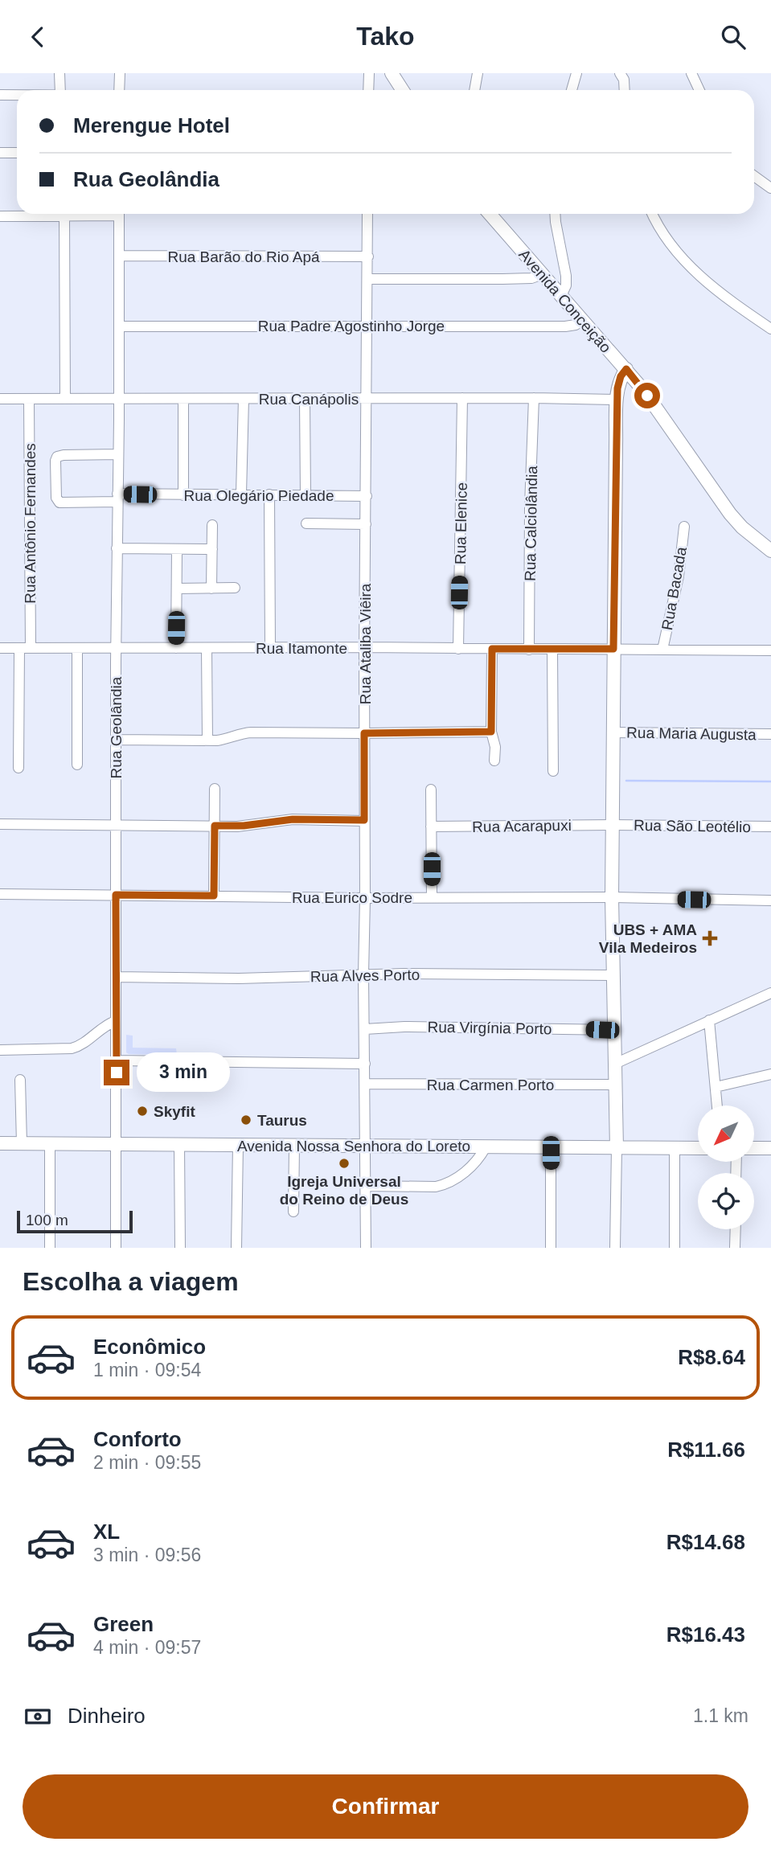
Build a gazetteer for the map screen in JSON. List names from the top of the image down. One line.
{"streets":{"main road":["Avenida Conceição","Avenida Nossa Senhora do Loreto"],"street":["Rua Barão do Rio Apá","Rua Padre Agostinho Jorge","Rua Canápolis","Rua Olegário Piedade","Rua Antônio Fernandes","Rua Elenice","Rua Calciolândia","Rua Bacada","Rua Ataliba Viêira","Rua Itamonte","Rua Geolândia","Rua Maria Augusta","Rua Acarapuxi","Rua São Leotélio","Rua Eurico Sodre","Rua Alves Porto","Rua Virgínia Porto","Rua Carmen Porto"]},"crossings":[["Rua Barão do Rio Apá","Rua Ataliba Viêira"],["Rua Barão do Rio Apá","Rua Geolândia"],["Avenida Conceição","Rua Padre Agostinho Jorge"],["Rua Padre Agostinho Jorge","Rua Ataliba Viêira"],["Rua Padre Agostinho Jorge","Rua Geolândia"],["Rua Canápolis","Rua Antônio Fernandes"],["Rua Canápolis","Rua Elenice"],["Rua Canápolis","Rua Calciolândia"],["Rua Canápolis","Rua Ataliba Viêira"],["Rua Canápolis","Rua Geolândia"],["Rua Olegário Piedade","Rua Ataliba Viêira"],["Rua Olegário Piedade","Rua Geolândia"],["Rua Antônio Fernandes","Rua Itamonte"],["Rua Elenice","Rua Itamonte"],["Rua Calciolândia","Rua Itamonte"],["Rua Bacada","Rua Itamonte"],["Rua Ataliba Viêira","Rua Itamonte"],["Rua Ataliba Viêira","Rua Eurico Sodre"],["Rua Ataliba Viêira","Rua Alves Porto"],["Rua Ataliba Viêira","Rua Virgínia Porto"],["Rua Ataliba Viêira","Rua Carmen Porto"],["Rua Ataliba Viêira","Avenida Nossa Senhora do Loreto"],["Rua Itamonte","Rua Geolândia"],["Rua Geolândia","Rua Eurico Sodre"],["Rua Geolândia","Rua Alves Porto"],["Rua Geolândia","Avenida Nossa Senhora do Loreto"],["Rua Acarapuxi","Rua São Leotélio"]],"places":{"health":["UBS + AMA Vila Medeiros"],"other":["Skyfit","Taurus","Igreja Universal do Reino de Deus"]},"scale_bar":"100 m","north":"bottom left","page":{"header":"Tako","banner":["Merengue Hotel","Rua Geolândia"],"bubble":"3 min","scale":"100 m","heading":"Escolha a viagem","list":[{"name":"Econômico","note":"1 min · 09:54","value":"R$8.64"},{"name":"Conforto","note":"2 min · 09:55","value":"R$11.66"},{"name":"XL","note":"3 min · 09:56","value":"R$14.68"},{"name":"Green","note":"4 min · 09:57","value":"R$16.43"}],"pay":["Dinheiro","1.1 km"],"buttons":"Confirmar"}}
